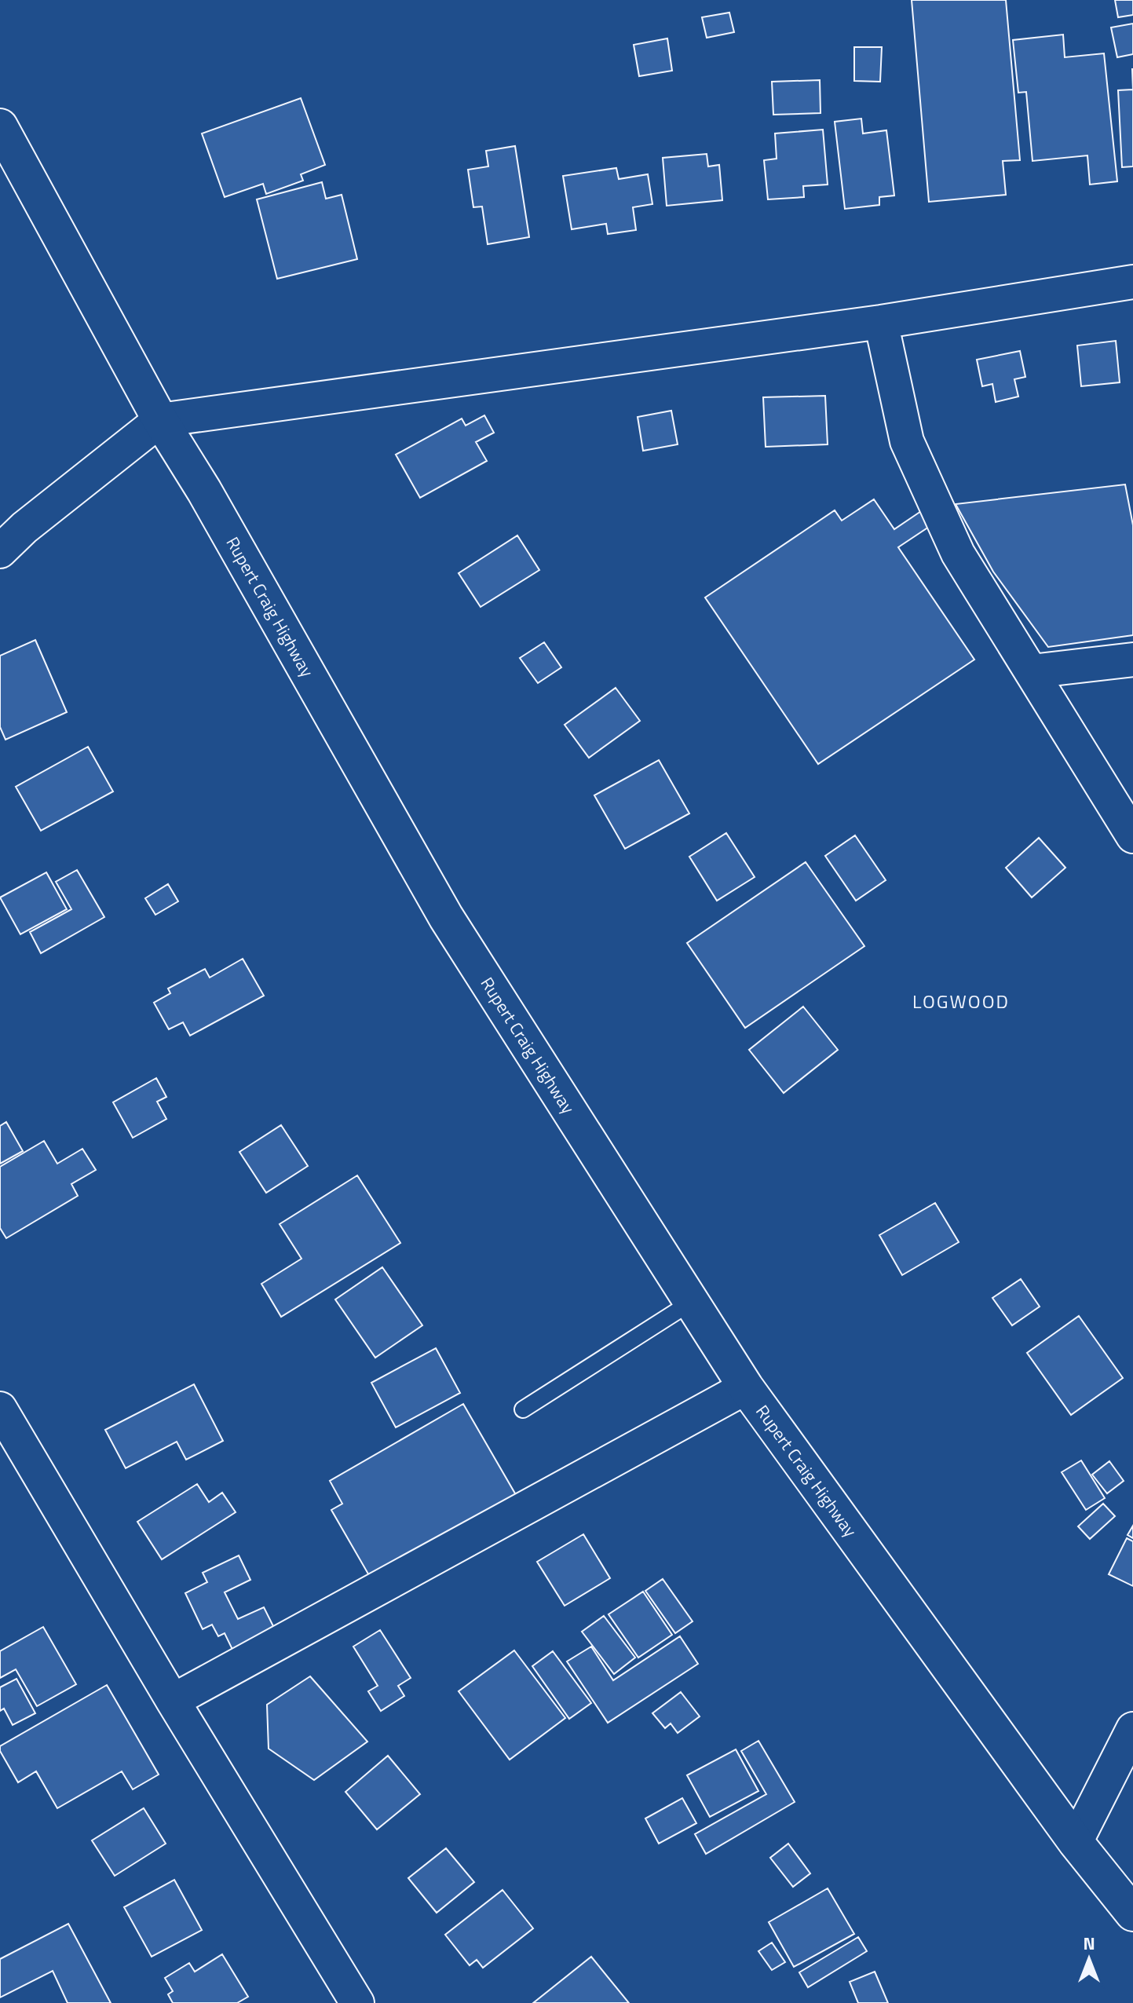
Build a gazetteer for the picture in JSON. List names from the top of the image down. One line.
{"streets":{"main road":["Rupert Craig Highway"]},"districts":["LOGWOOD"],"north":"top"}
